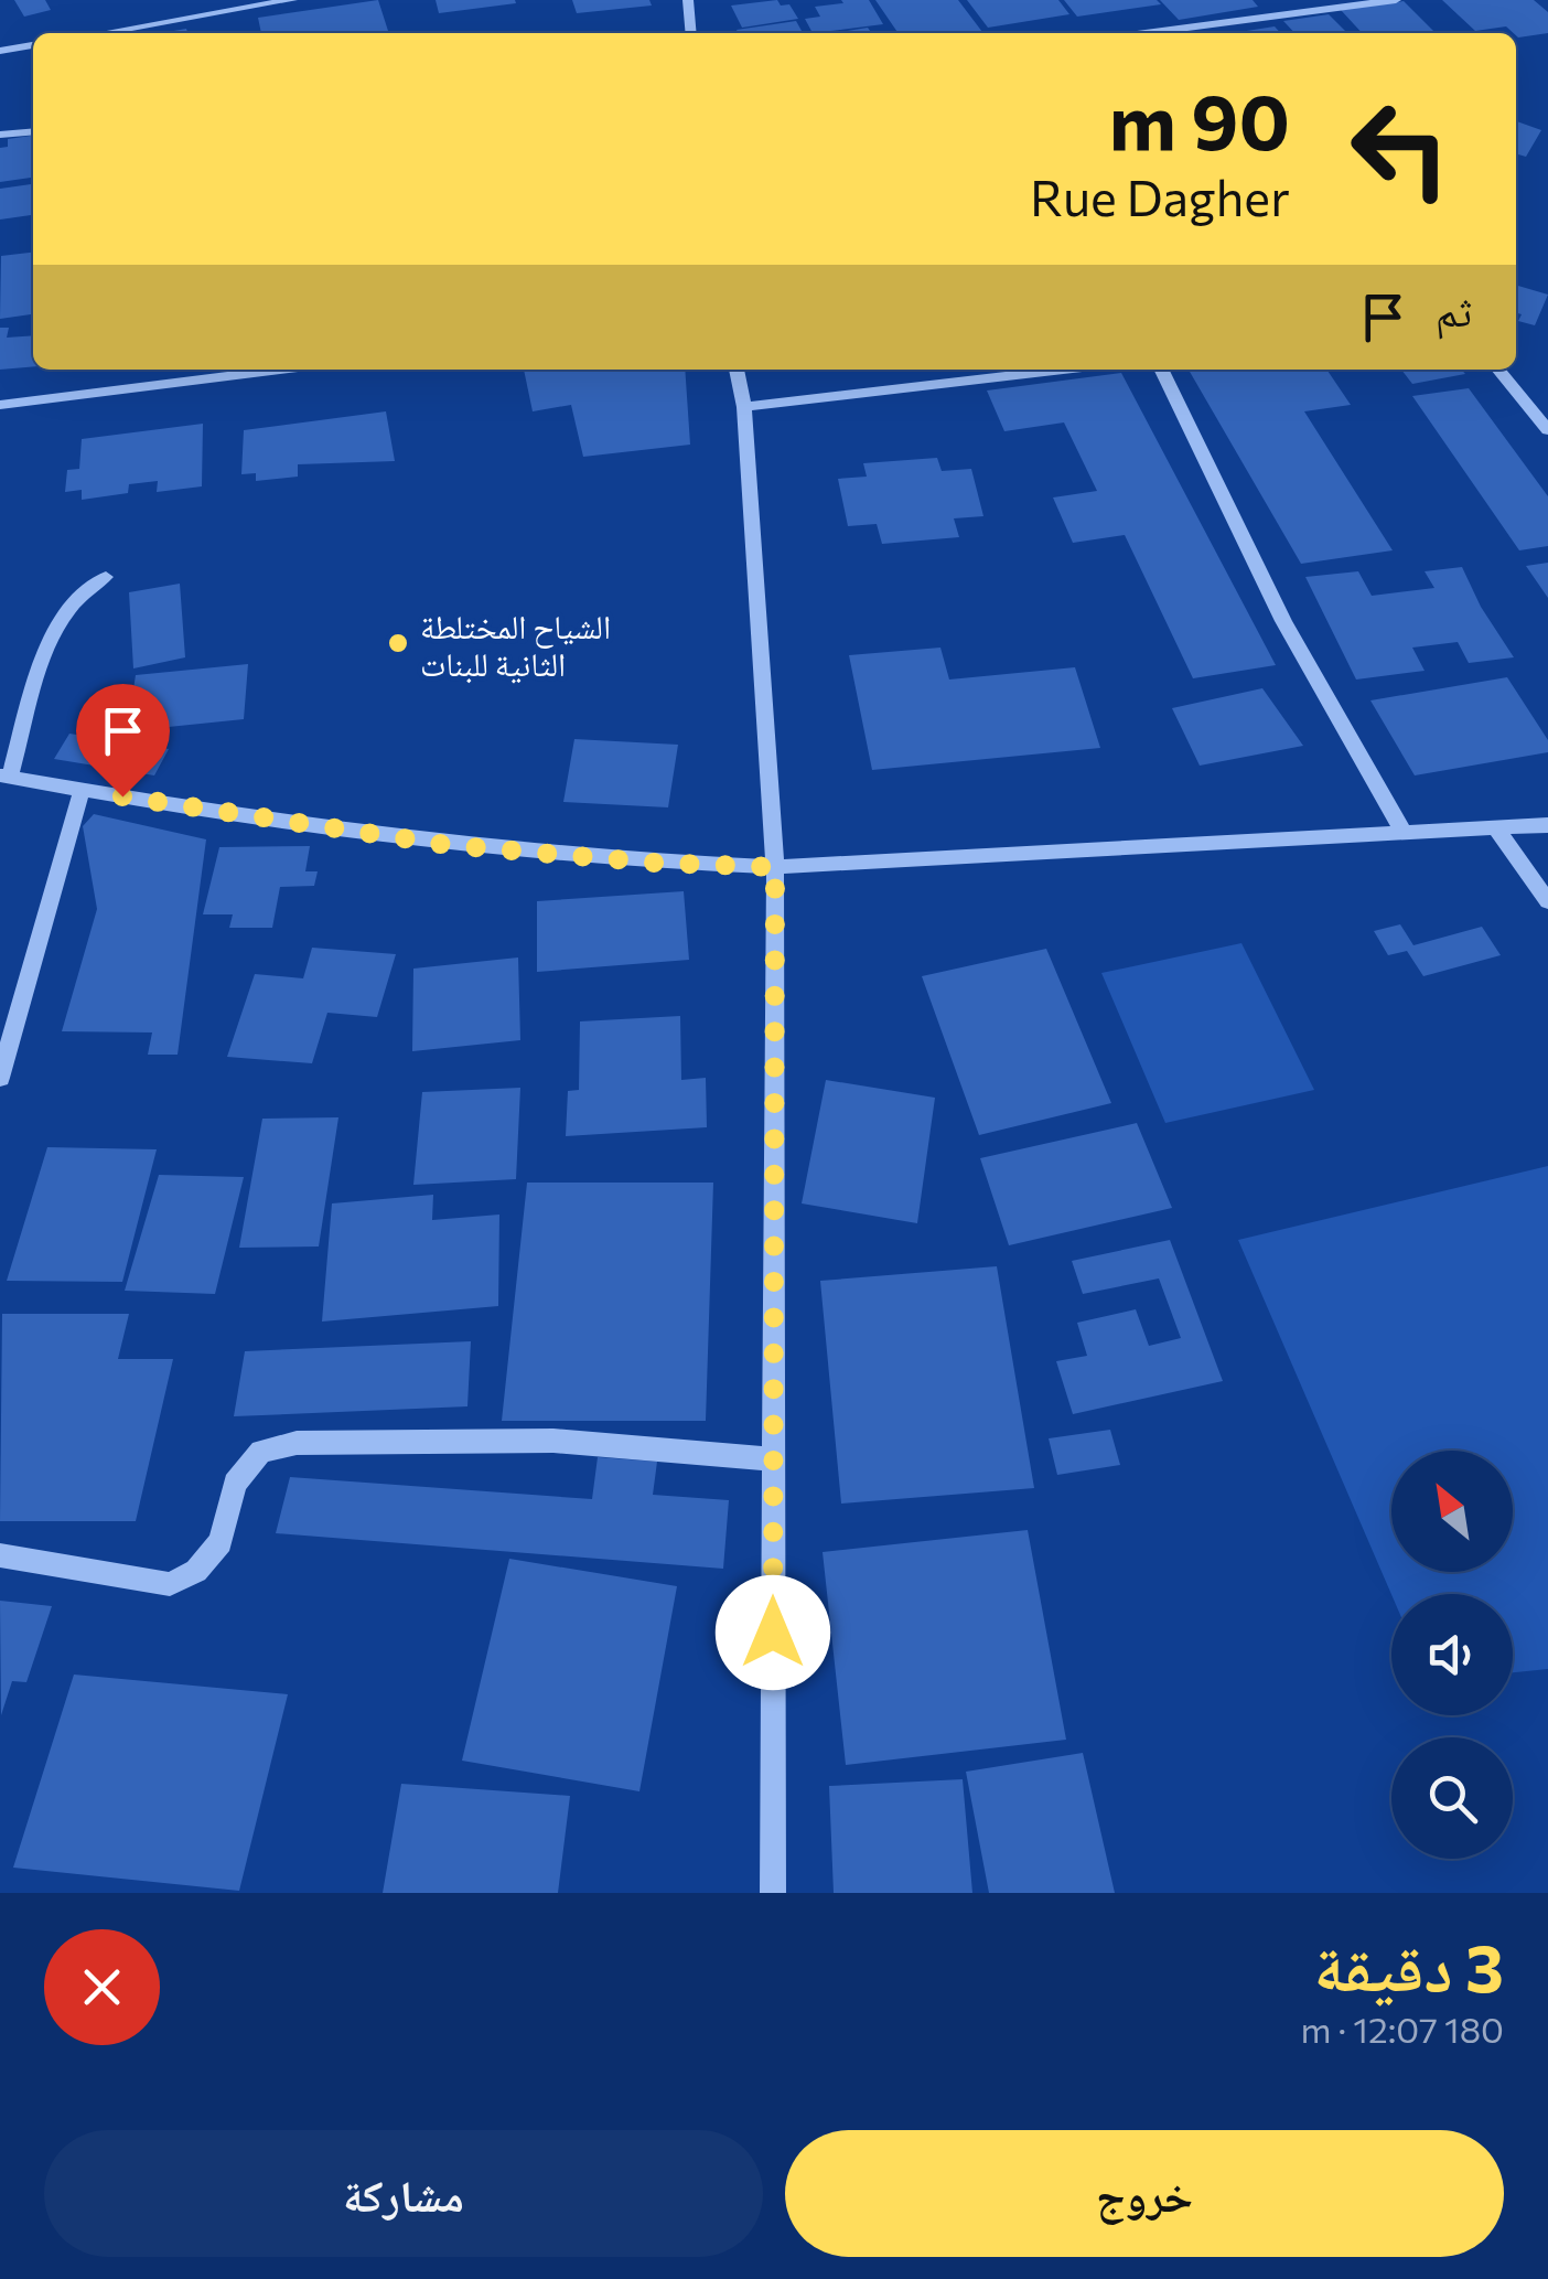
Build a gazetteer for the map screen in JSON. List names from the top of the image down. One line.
{"places":["الشياح المختلطة الثانية للبنات"],"north":"top left","page":{"turn":["90 m","Rue Dagher"],"then":"ثم","heading":["3 دقيقة","180 m · 12:07"],"buttons":["خروج","مشاركة"]}}
